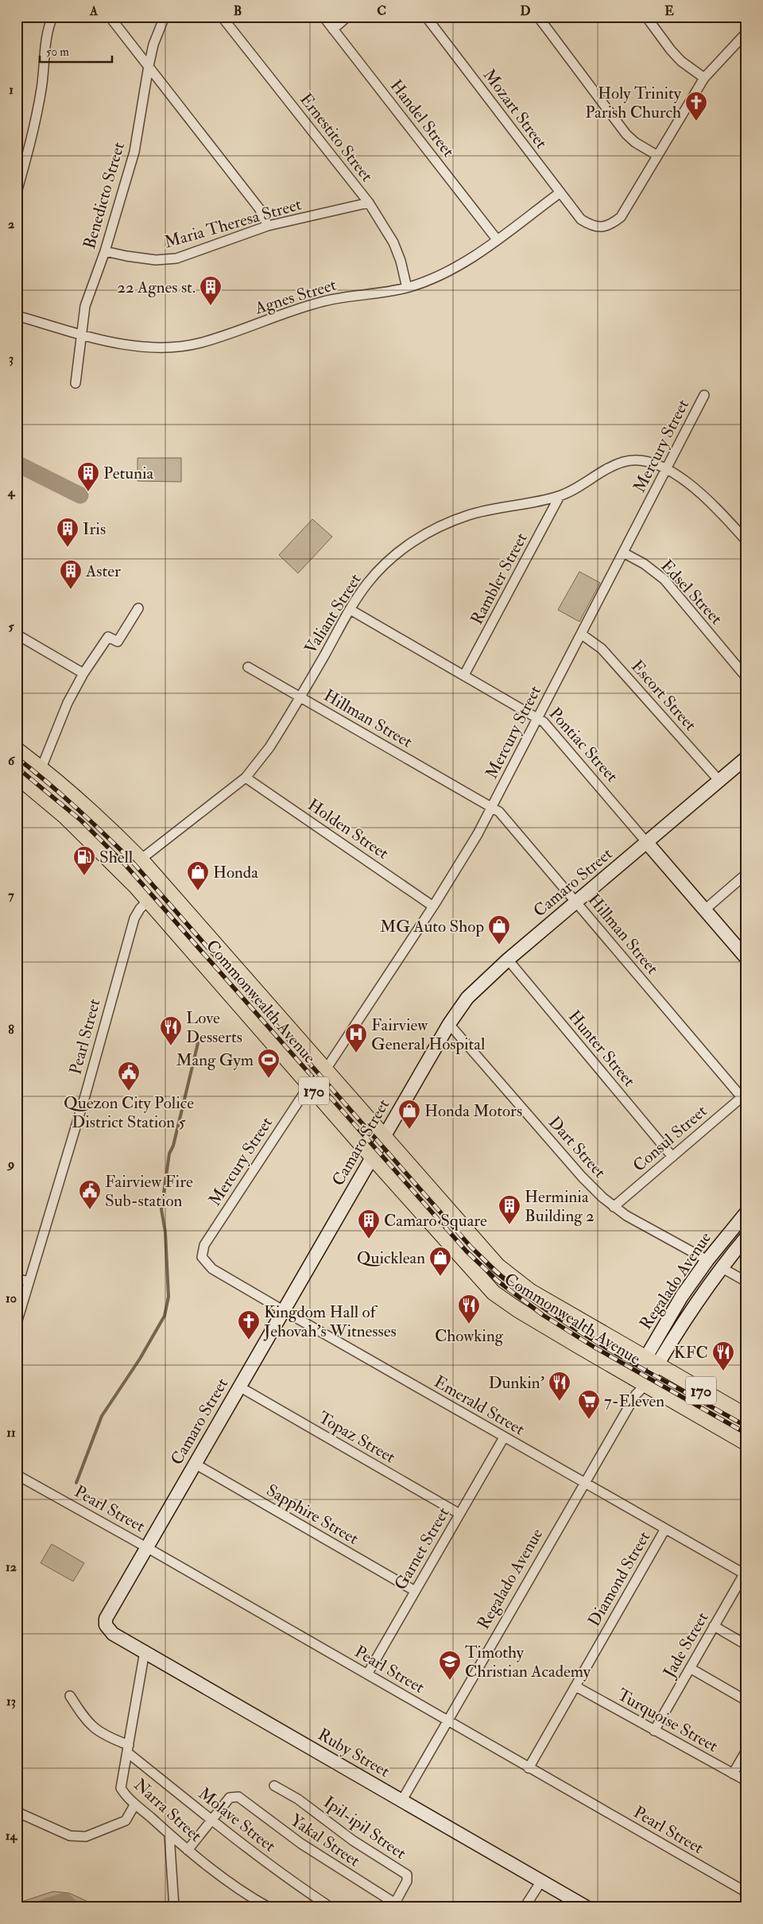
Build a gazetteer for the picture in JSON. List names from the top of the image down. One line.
{"streets":{"main road":["Commonwealth Avenue","170"],"street":["Mozart Street","Handel Street","Ernestito Street","Benedicto Street","Maria Theresa Street","Agnes Street","Mercury Street","Rambler Street","Edsel Street","Valiant Street","Escort Street","Hillman Street","Pontiac Street","Holden Street","Camaro Street","Pearl Street","Hunter Street","Consul Street","Dart Street","Regalado Avenue","Emerald Street","Topaz Street","Sapphire Street","Garnet Street","Diamond Street","Jade Street","Turquoise Street","Ruby Street","Narra Street","Molave Street","Ipil-ipil Street","Yakal Street"]},"crossings":[["Mozart Street","Agnes Street"],["Handel Street","Agnes Street"],["Ernestito Street","Maria Theresa Street"],["Ernestito Street","Agnes Street"],["Benedicto Street","Maria Theresa Street"],["Benedicto Street","Agnes Street"],["Mercury Street","Edsel Street"],["Mercury Street","Valiant Street"],["Mercury Street","Escort Street"],["Mercury Street","Hillman Street"],["Mercury Street","Pontiac Street"],["Mercury Street","Holden Street"],["Mercury Street","Commonwealth Avenue"],["Mercury Street","Emerald Street"],["Rambler Street","Valiant Street"],["Rambler Street","Pontiac Street"],["Valiant Street","Hillman Street"],["Valiant Street","Pontiac Street"],["Valiant Street","Holden Street"],["Valiant Street","Commonwealth Avenue"],["Escort Street","Camaro Street"],["Hillman Street","Camaro Street"],["Hillman Street","Consul Street"],["Pontiac Street","Camaro Street"],["Camaro Street","Commonwealth Avenue"],["Camaro Street","Pearl Street"],["Camaro Street","Hunter Street"],["Camaro Street","Dart Street"],["Camaro Street","Emerald Street"],["Camaro Street","Topaz Street"],["Camaro Street","Sapphire Street"],["Camaro Street","Ruby Street"],["Commonwealth Avenue","Pearl Street"],["Commonwealth Avenue","Regalado Avenue"],["Pearl Street","Regalado Avenue"],["Pearl Street","Garnet Street"],["Pearl Street","Diamond Street"],["Hunter Street","Consul Street"],["Consul Street","Dart Street"],["Dart Street","Regalado Avenue"],["Regalado Avenue","Emerald Street"],["Regalado Avenue","Ruby Street"],["Emerald Street","Garnet Street"],["Emerald Street","Diamond Street"],["Emerald Street","Jade Street"],["Topaz Street","Garnet Street"],["Sapphire Street","Garnet Street"],["Diamond Street","Turquoise Street"],["Jade Street","Turquoise Street"],["Ruby Street","Narra Street"],["Narra Street","Molave Street"],["Molave Street","Yakal Street"],["Ipil-ipil Street","Yakal Street"]],"places":{"church":["Holy Trinity Parish Church","Kingdom Hall of Jehovah's Witnesses"],"building":["22 Agnes st.","Petunia","Iris","Aster","Herminia Building 2","Camaro Square"],"fuel station":["Shell"],"shop":["Honda","MG Auto Shop","Honda Motors","Quicklean"],"restaurant":["Love Desserts","Chowking","KFC","Dunkin'"],"hospital":["Fairview General Hospital"],"sports":["Mang Gym"],"public building":["Quezon City Police District Station 5","Fairview Fire Sub-station"],"supermarket":["7-Eleven"],"school or university":["Timothy Christian Academy"]},"scale_bar":"50 m","grid":{"columns":["A","B","C","D","E"],"rows":["1","2","3","4","5","6","7","8","9","10","11","12","13","14"]}}
